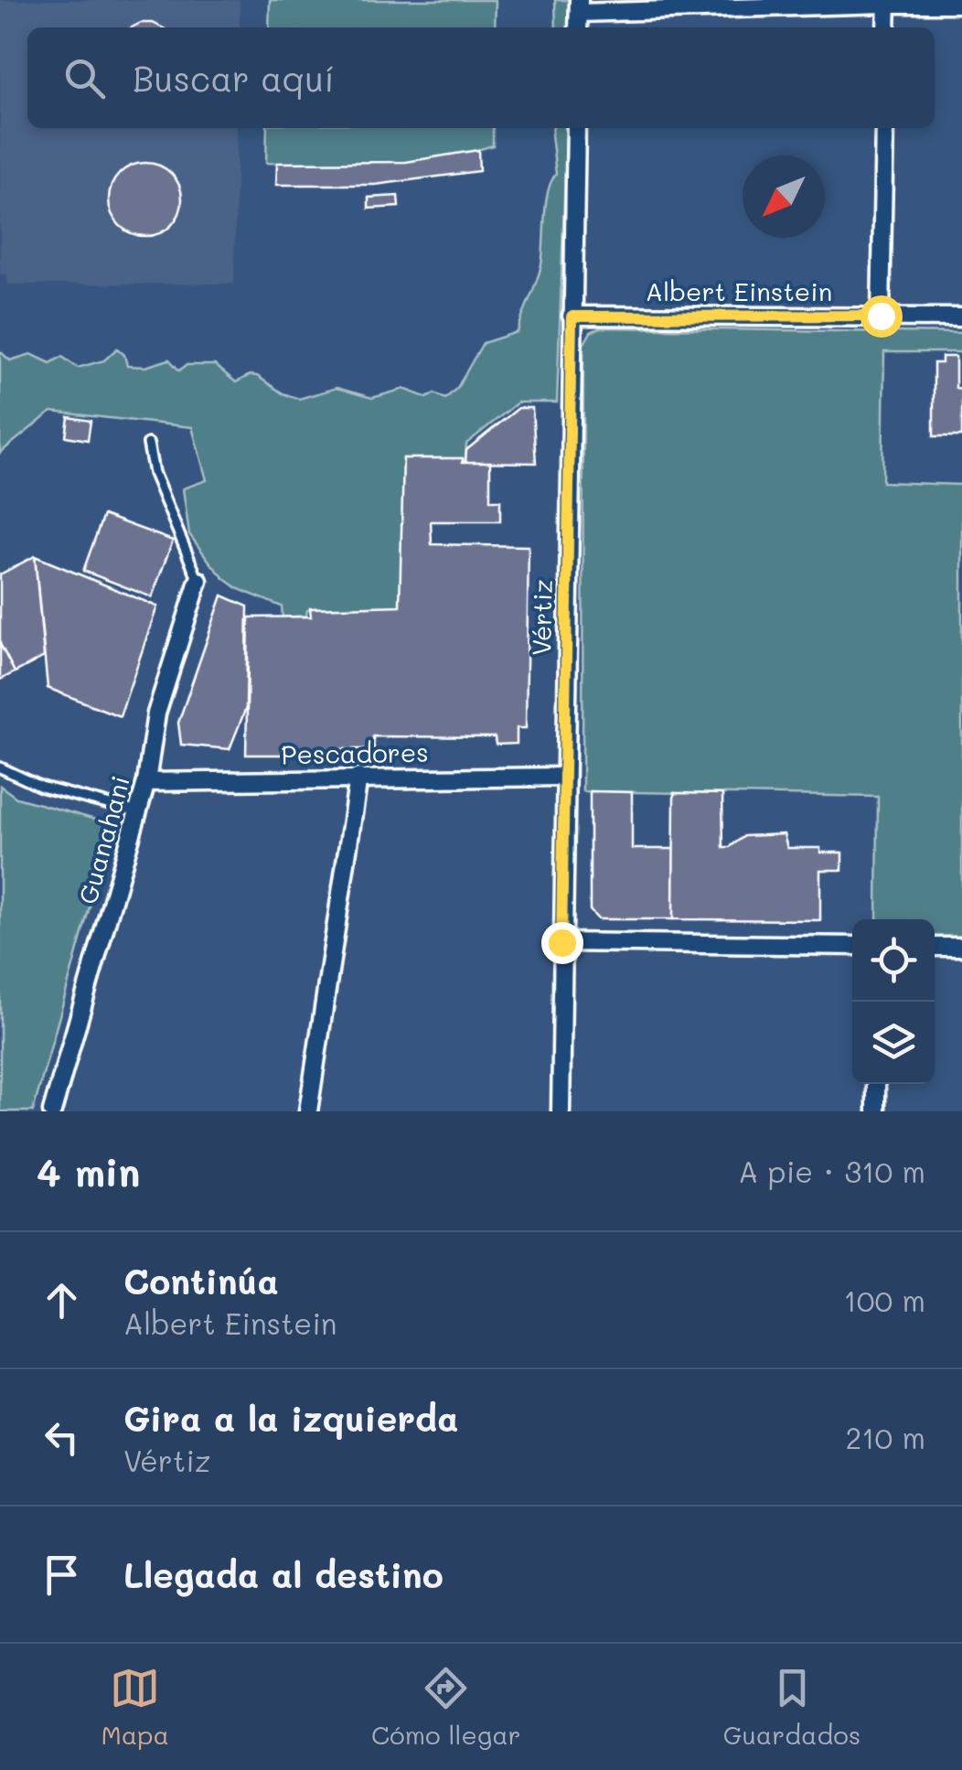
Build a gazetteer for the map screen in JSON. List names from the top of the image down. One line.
{"streets":{"street":["Albert Einstein","Vértiz","Pescadores","Guanahani"]},"crossings":[["Albert Einstein","Vértiz"],["Vértiz","Pescadores"],["Pescadores","Guanahani"]],"north":"bottom left","page":{"search":"Buscar aquí","heading":["4 min","A pie · 310 m"],"list":[["Continúa","Albert Einstein","100 m"],["Gira a la izquierda","Vértiz","210 m"],"Llegada al destino"],"nav":["Mapa","Cómo llegar","Guardados"]}}
